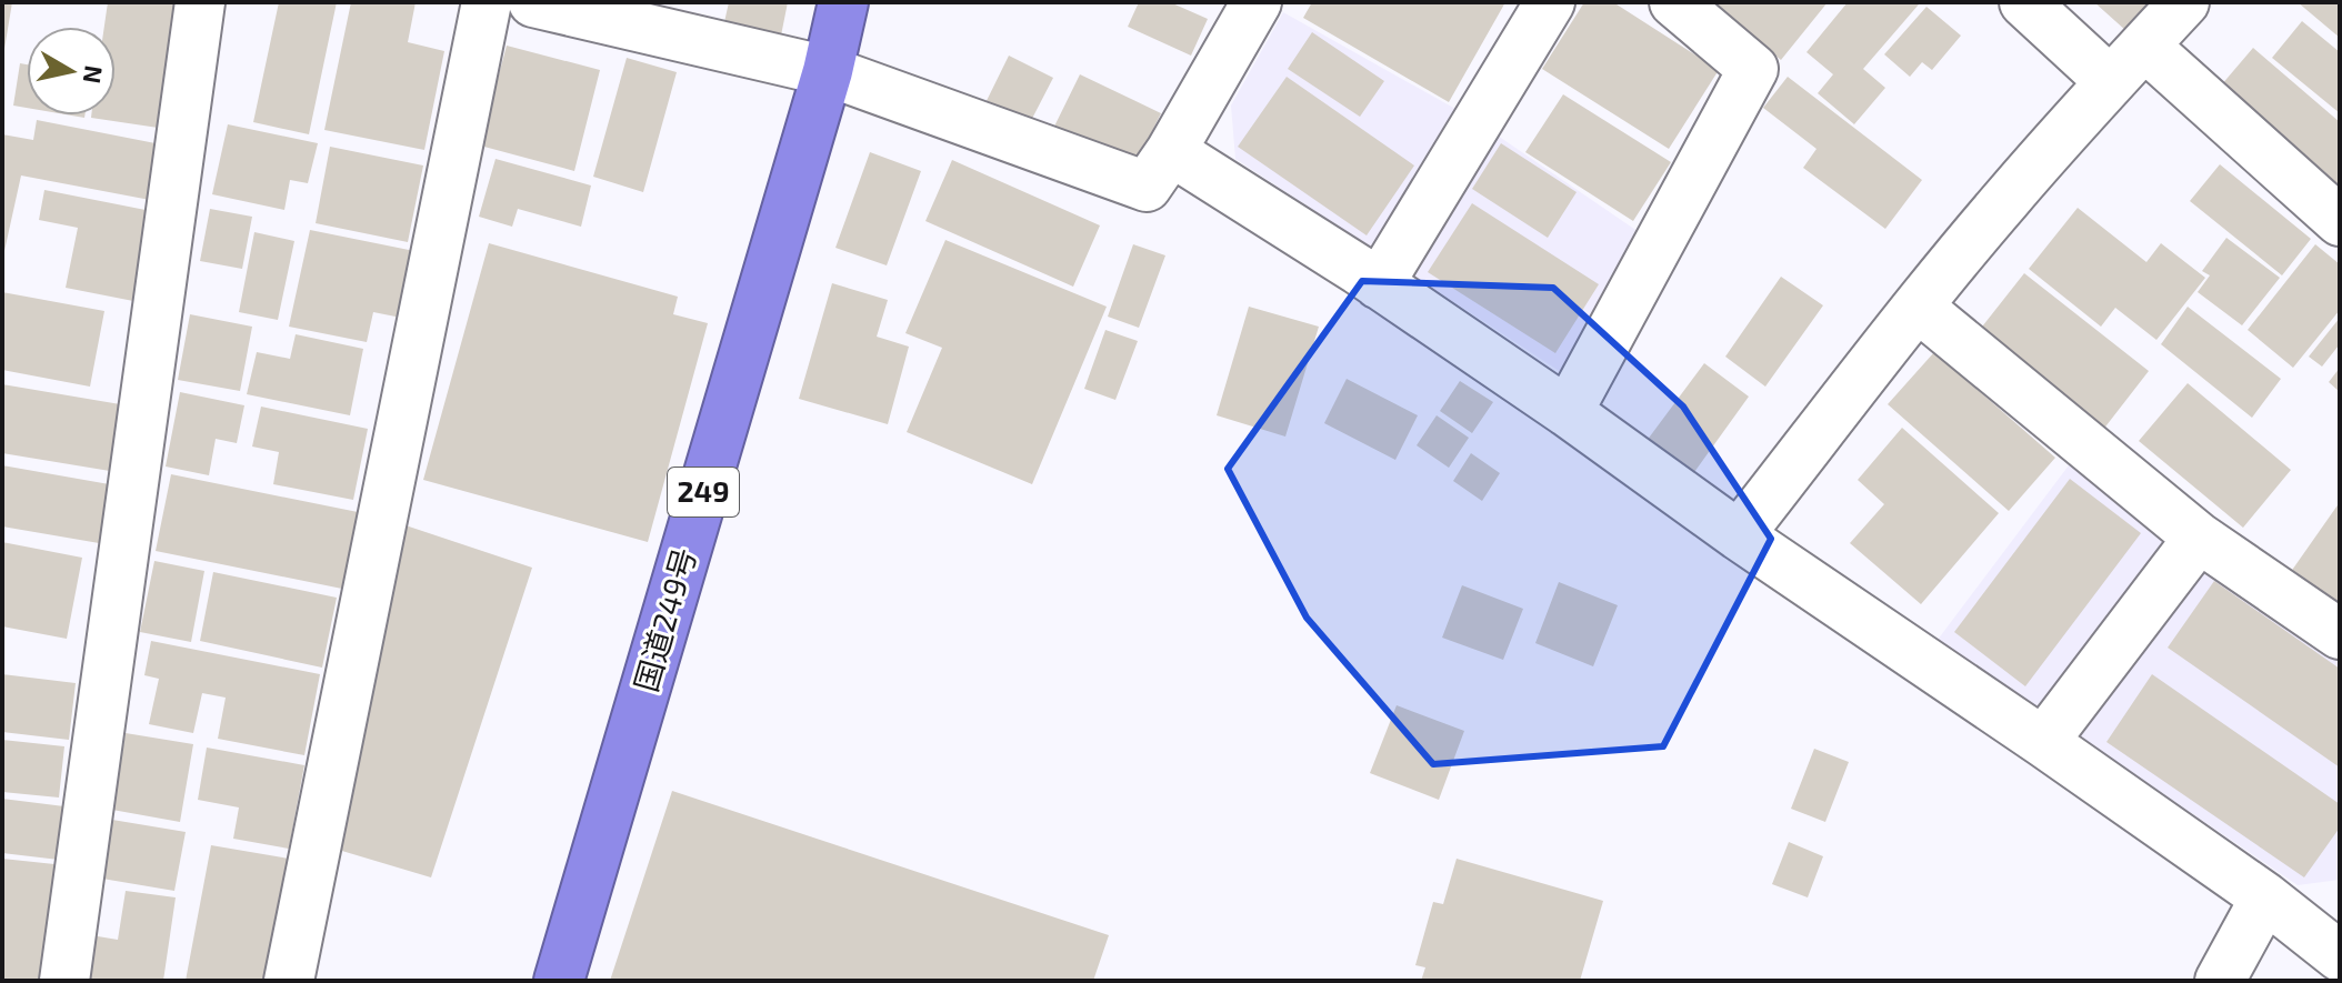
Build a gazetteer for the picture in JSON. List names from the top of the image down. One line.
{"streets":{"highway":["249","国道249号"]},"north":"right"}
